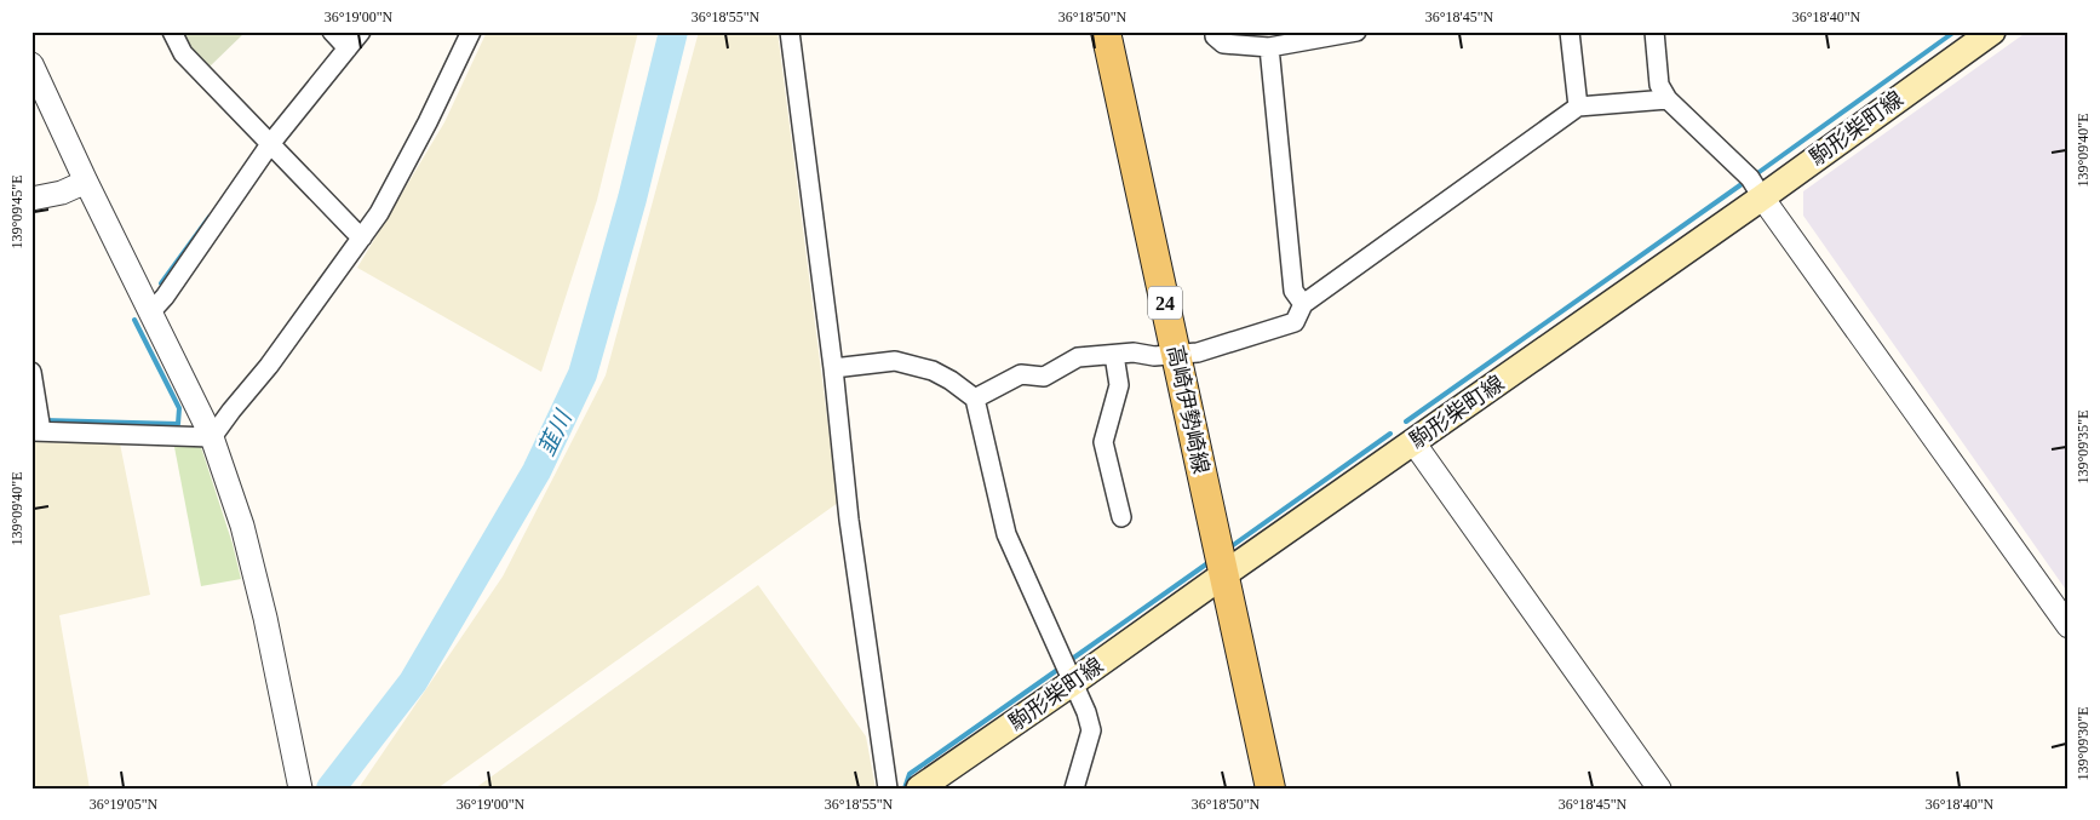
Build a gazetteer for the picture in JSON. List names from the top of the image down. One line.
{"streets":{"main road":["駒形柴町線","24","高崎伊勢崎線"]},"crossings":[["駒形柴町線","高崎伊勢崎線"]],"water":["韮川"],"coordinates":["36°19'00\"N","36°18'55\"N","36°18'50\"N","36°18'45\"N","36°18'40\"N","139°09'40\"E","139°09'45\"E","139°09'35\"E","139°09'30\"E","36°19'05\"N"]}
